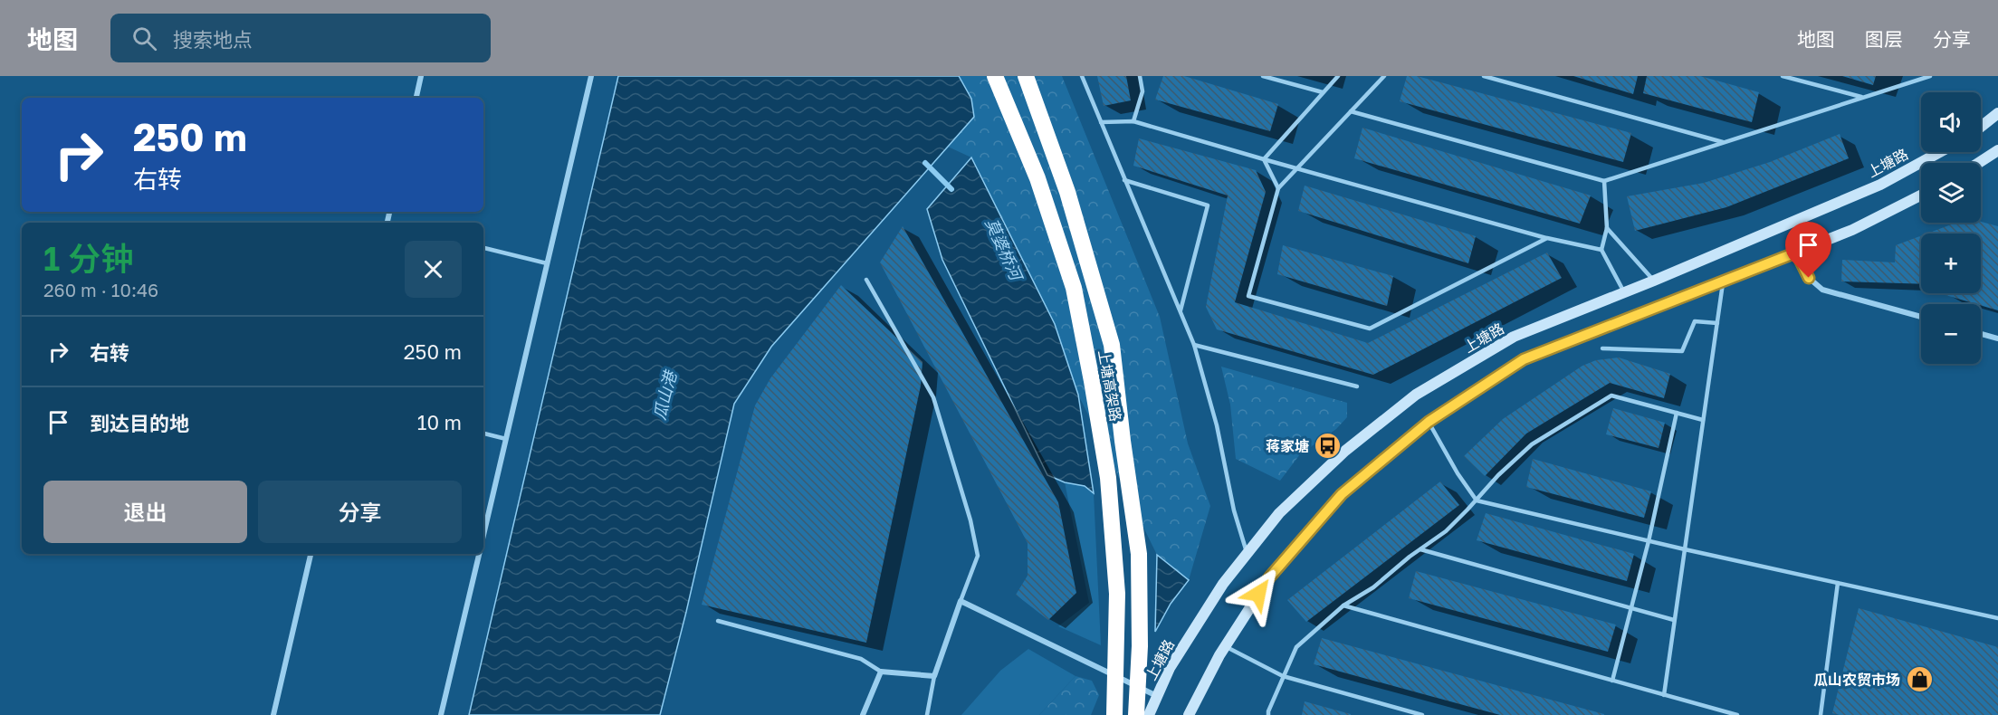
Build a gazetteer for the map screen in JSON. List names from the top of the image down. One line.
{"streets":{"highway":["上塘高架路"],"main road":["上塘路"]},"water":["莫婆桥河","瓜山港"],"places":{"bus stop":["蒋家塘"],"shop":["瓜山农贸市场"]},"page":{"header":"地图","search":"搜索地点","nav":["地图","图层","分享"],"map_buttons":["+","−"],"turn":["250 m","右转"],"heading":["1 分钟","260 m · 10:46"],"list":[{"name":"右转","value":"250 m"},{"name":"到达目的地","value":"10 m"}],"buttons":["退出","分享"]}}
